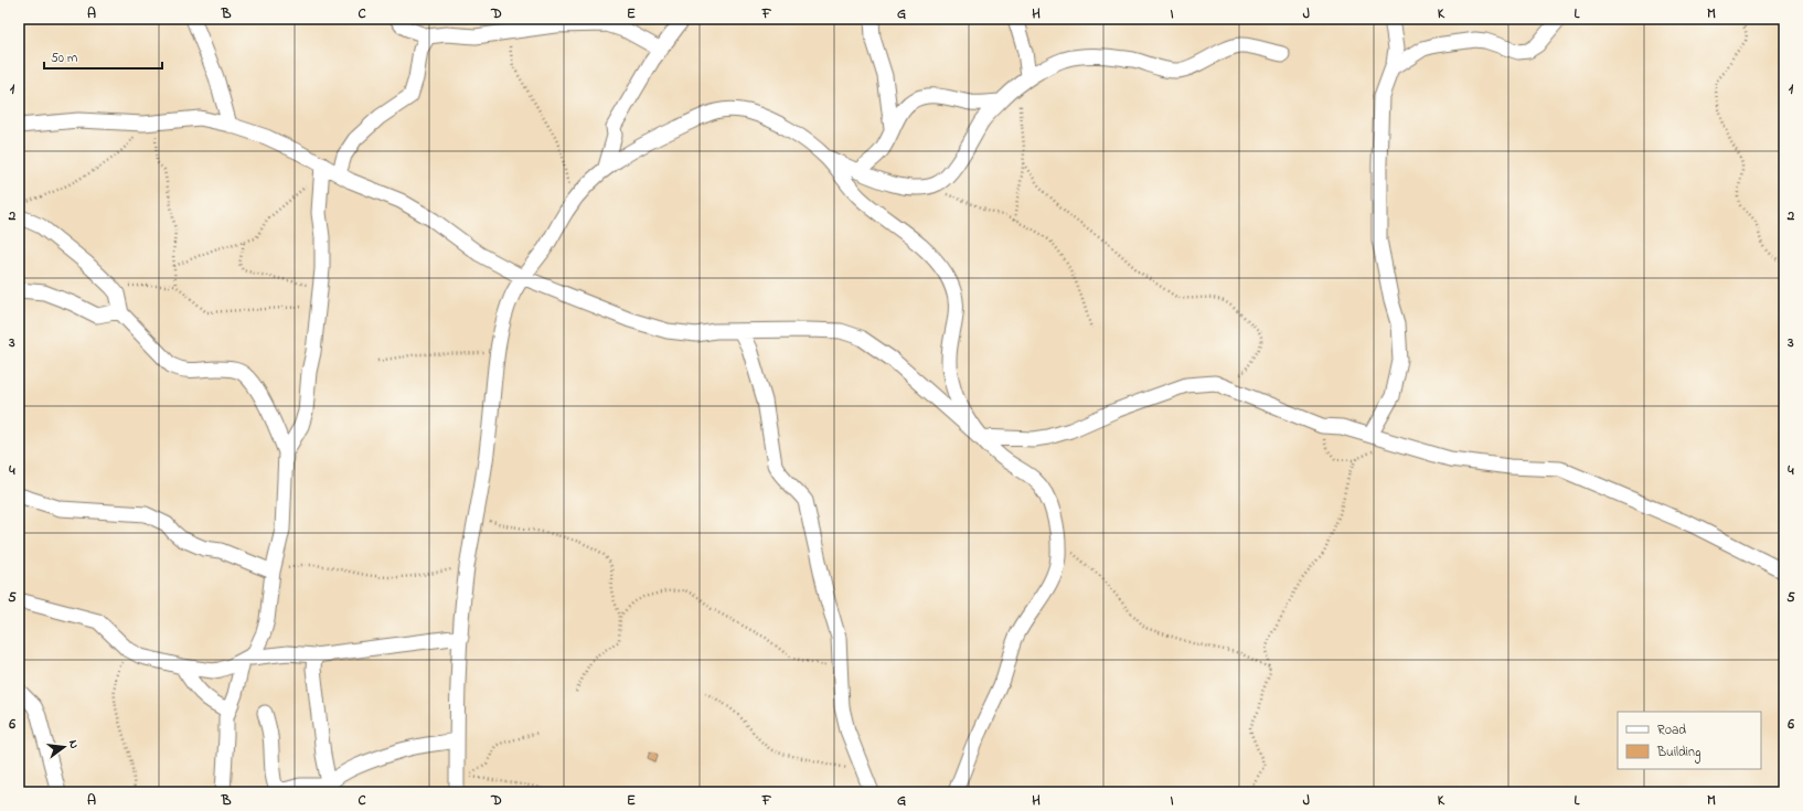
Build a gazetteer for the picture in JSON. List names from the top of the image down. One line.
{"legend":["Road","Building"],"scale_bar":"50 m","north":"right","grid":{"columns":["A","B","C","D","E","F","G","H","I","J","K","L","M"],"rows":["1","2","3","4","5","6"]}}
